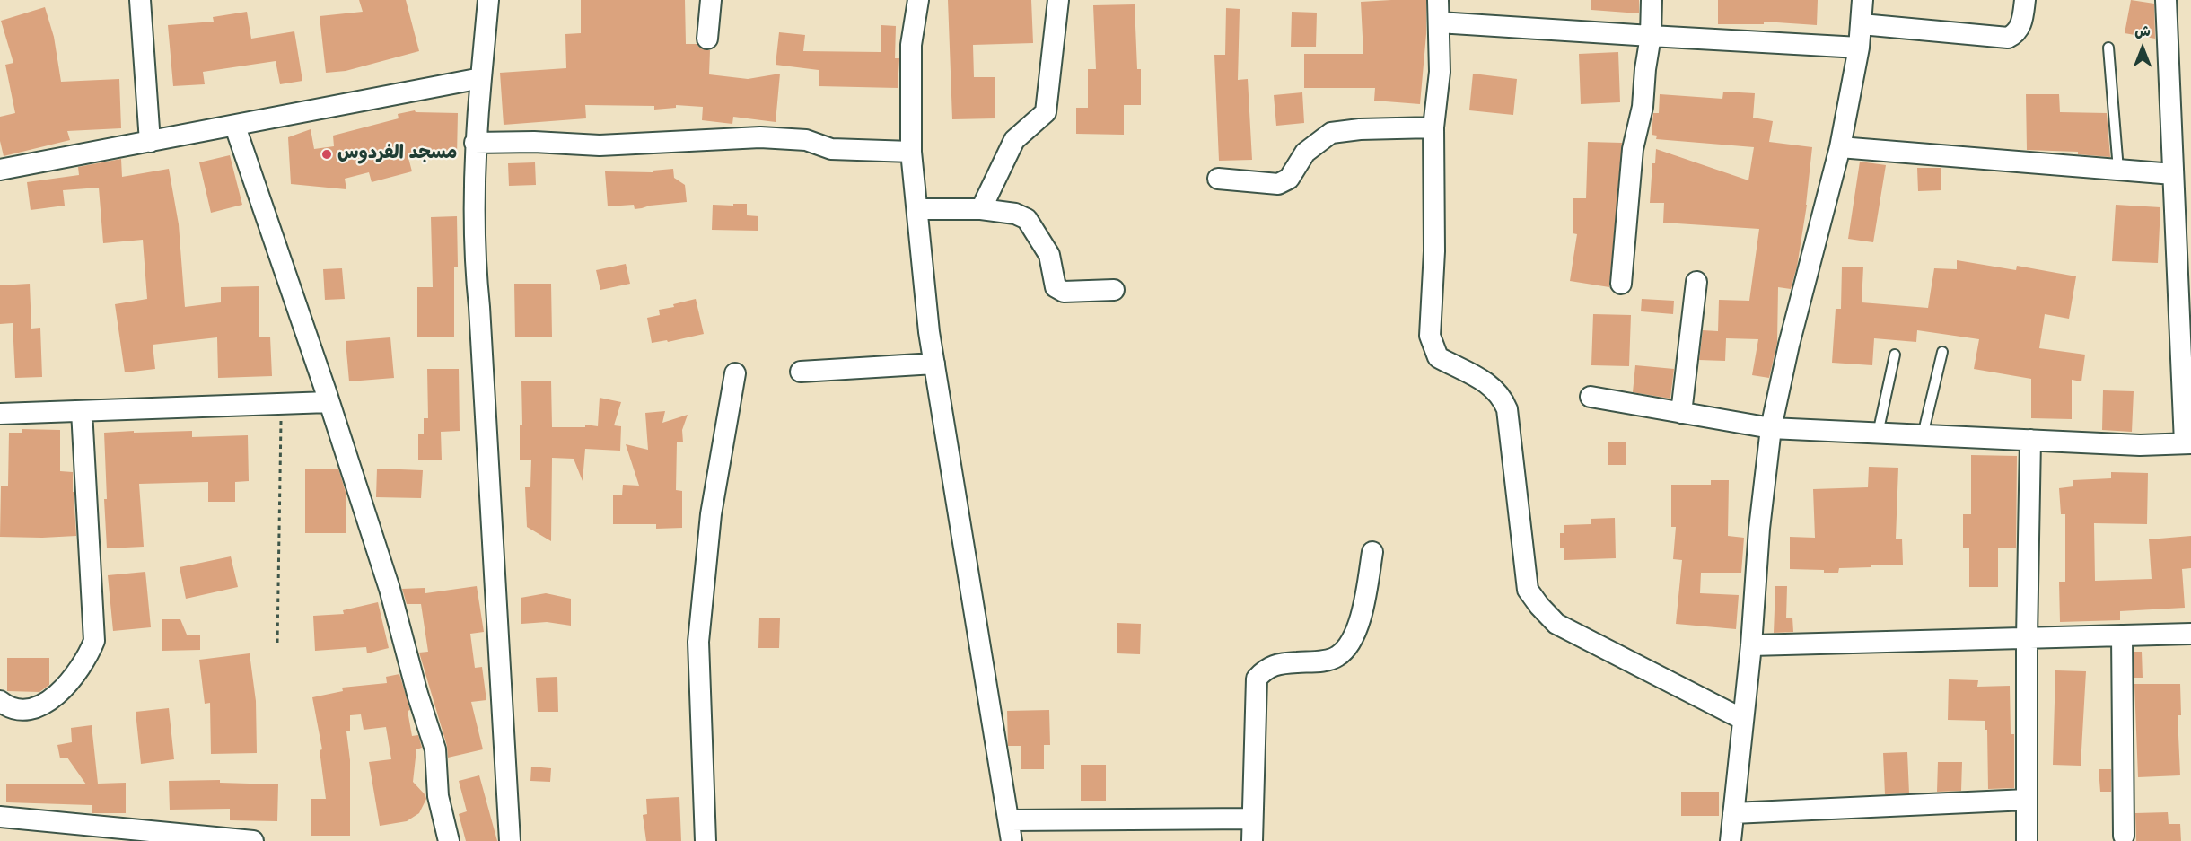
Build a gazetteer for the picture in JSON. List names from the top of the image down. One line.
{"places":["مسجد الفردوس"],"north":"top"}
